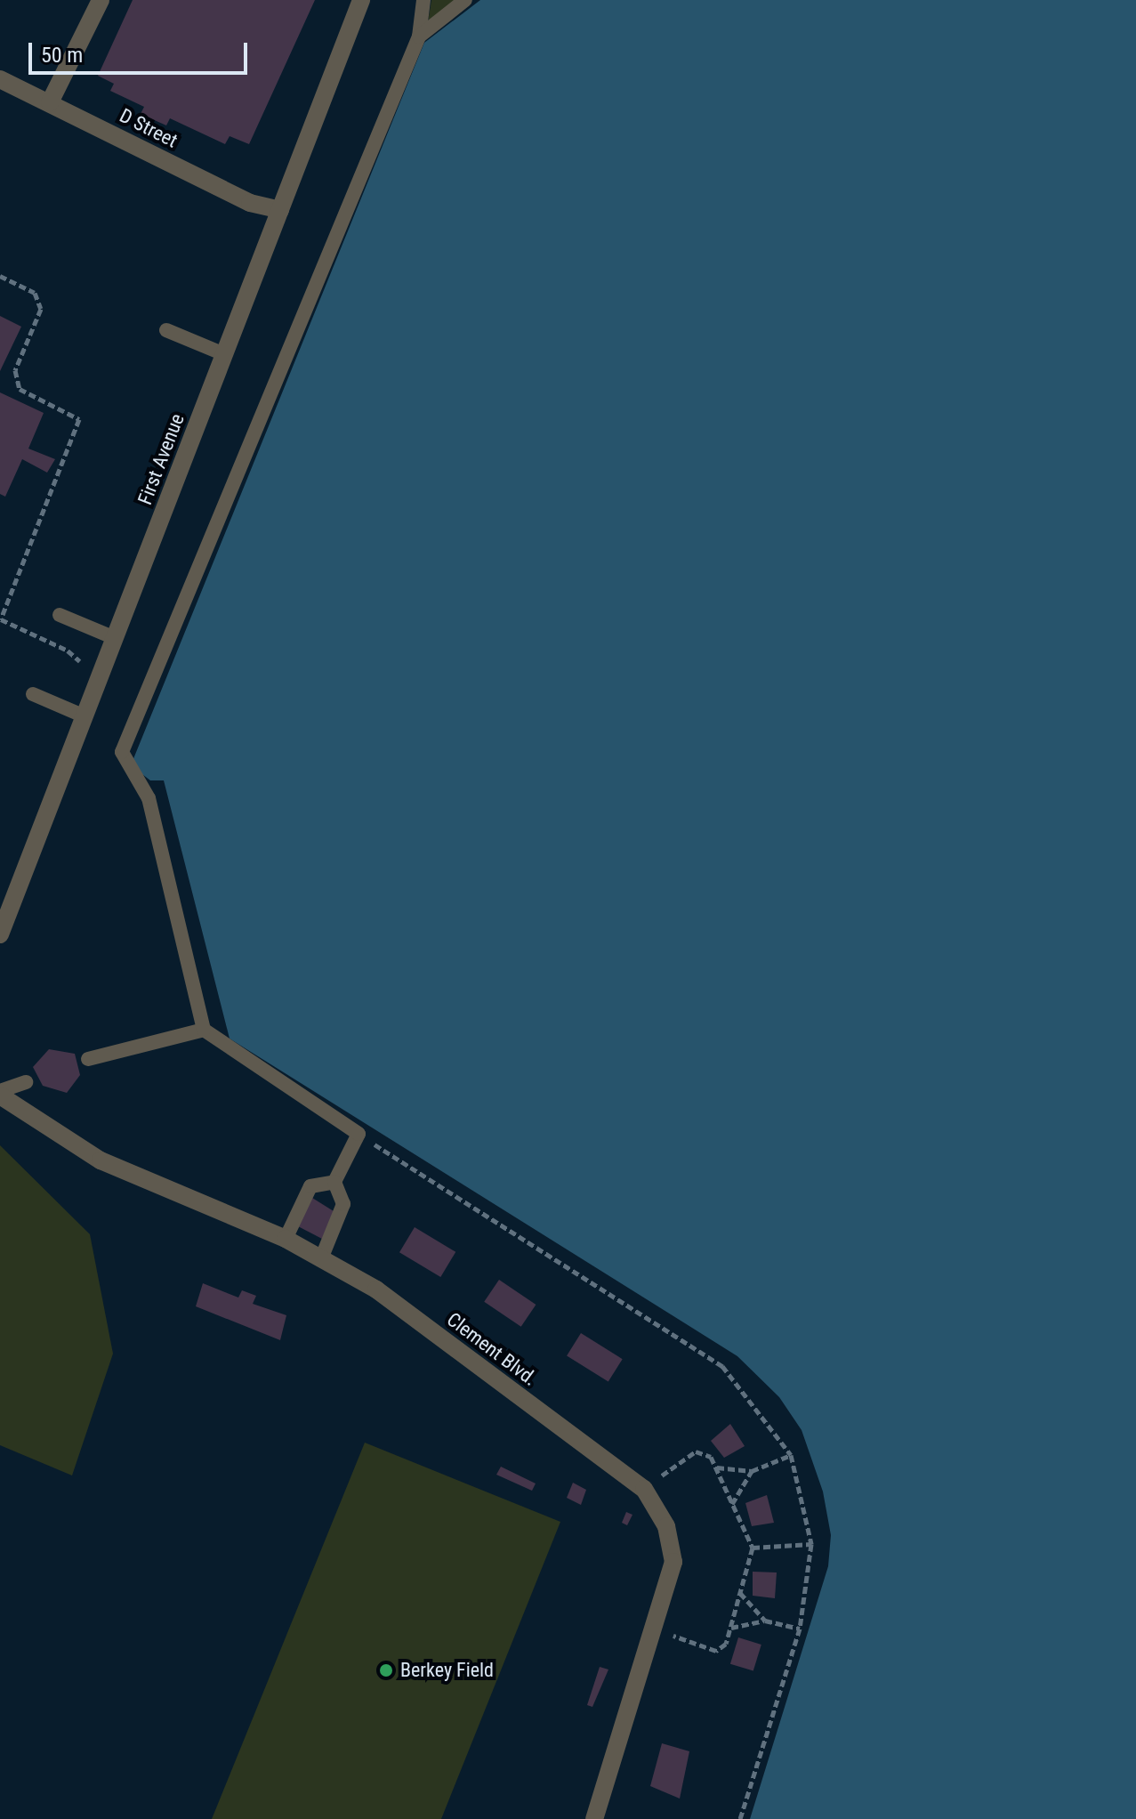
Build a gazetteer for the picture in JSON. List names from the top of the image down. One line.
{"streets":{"street":["D Street","First Avenue","Clement Blvd."]},"crossings":[["D Street","First Avenue"]],"places":["Berkey Field"],"scale_bar":"50 m"}
